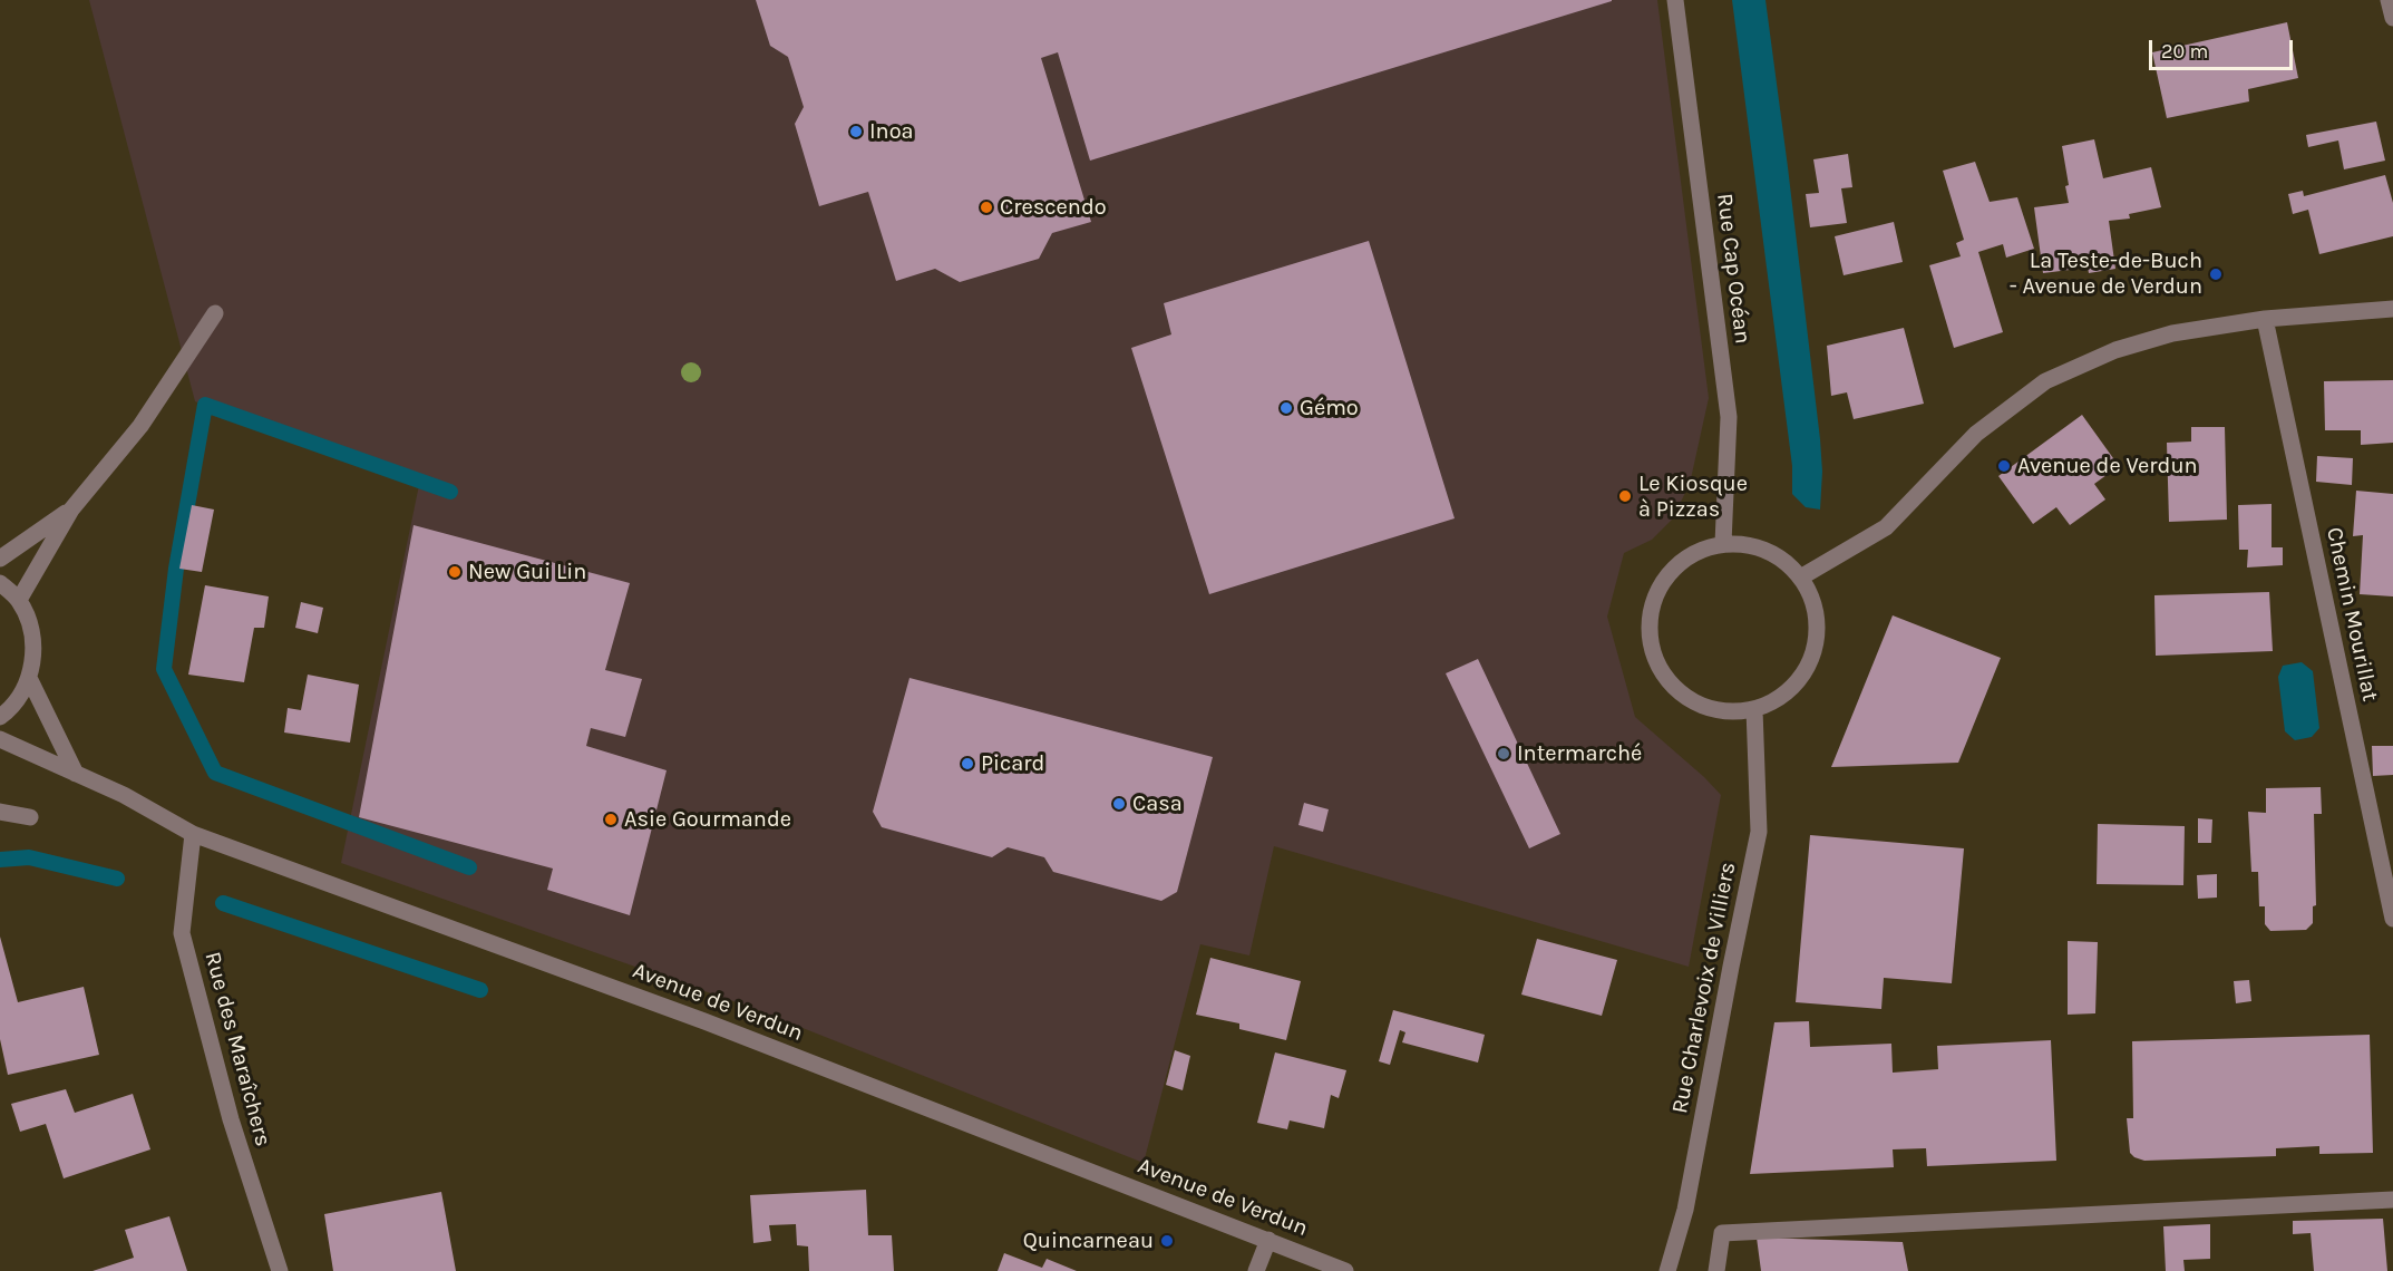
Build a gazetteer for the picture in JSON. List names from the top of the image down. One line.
{"streets":{"street":["Rue Cap Océan","Chemin Mourillat","Rue Charlevoix de Villiers","Avenue de Verdun","Rue des Maraîchers"]},"crossings":[["Rue Cap Océan","Rue Charlevoix de Villiers"],["Avenue de Verdun","Rue des Maraîchers"]],"places":["Inoa","Crescendo","La Teste-de-Buch - Avenue de Verdun","Gémo","Avenue de Verdun","Le Kiosque à Pizzas","New Gui Lin","Intermarché","Picard","Casa","Asie Gourmande","Quincarneau"],"scale_bar":"20 m"}
